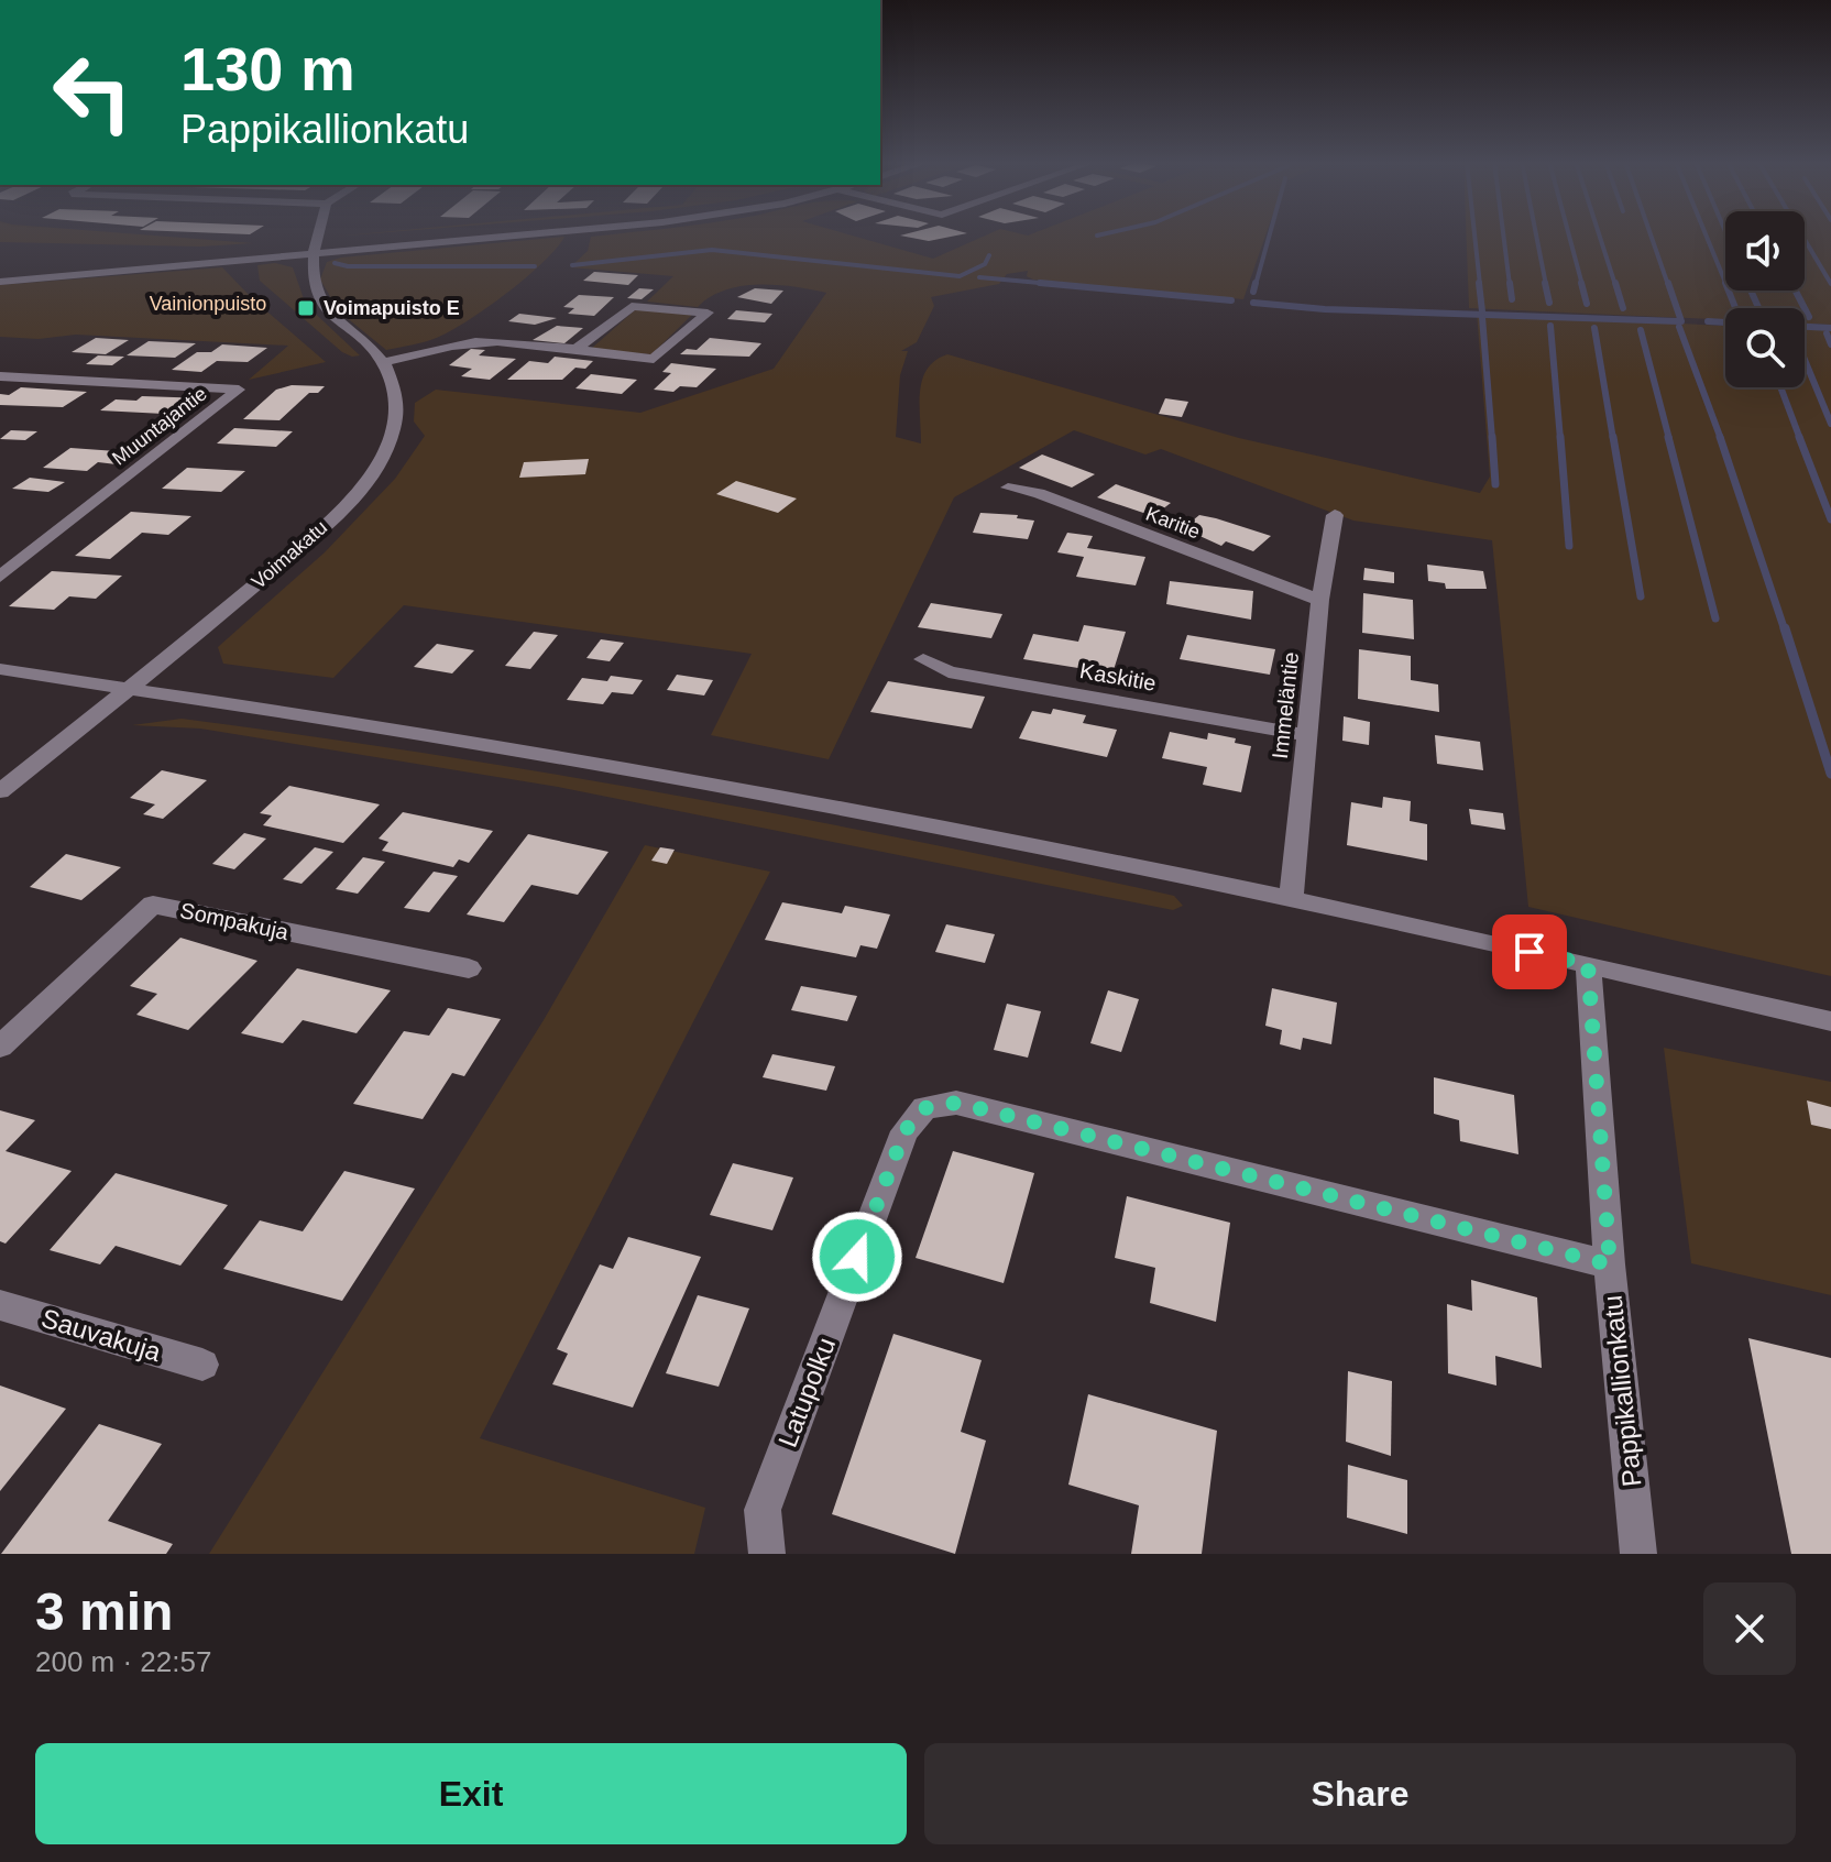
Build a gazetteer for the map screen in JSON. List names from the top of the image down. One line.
{"streets":{"street":["Muuntajantie","Karitie","Voimakatu","Kaskitie","Immeläntie","Sompakuja","Sauvakuja","Pappikallionkatu","Latupolku"]},"crossings":[["Karitie","Immeläntie"],["Kaskitie","Immeläntie"],["Pappikallionkatu","Latupolku"]],"parks":["Vainionpuisto"],"places":{"transit":["Voimapuisto E"]},"page":{"turn":["130 m","Pappikallionkatu"],"heading":["3 min","200 m · 22:57"],"buttons":["Exit","Share"]}}
